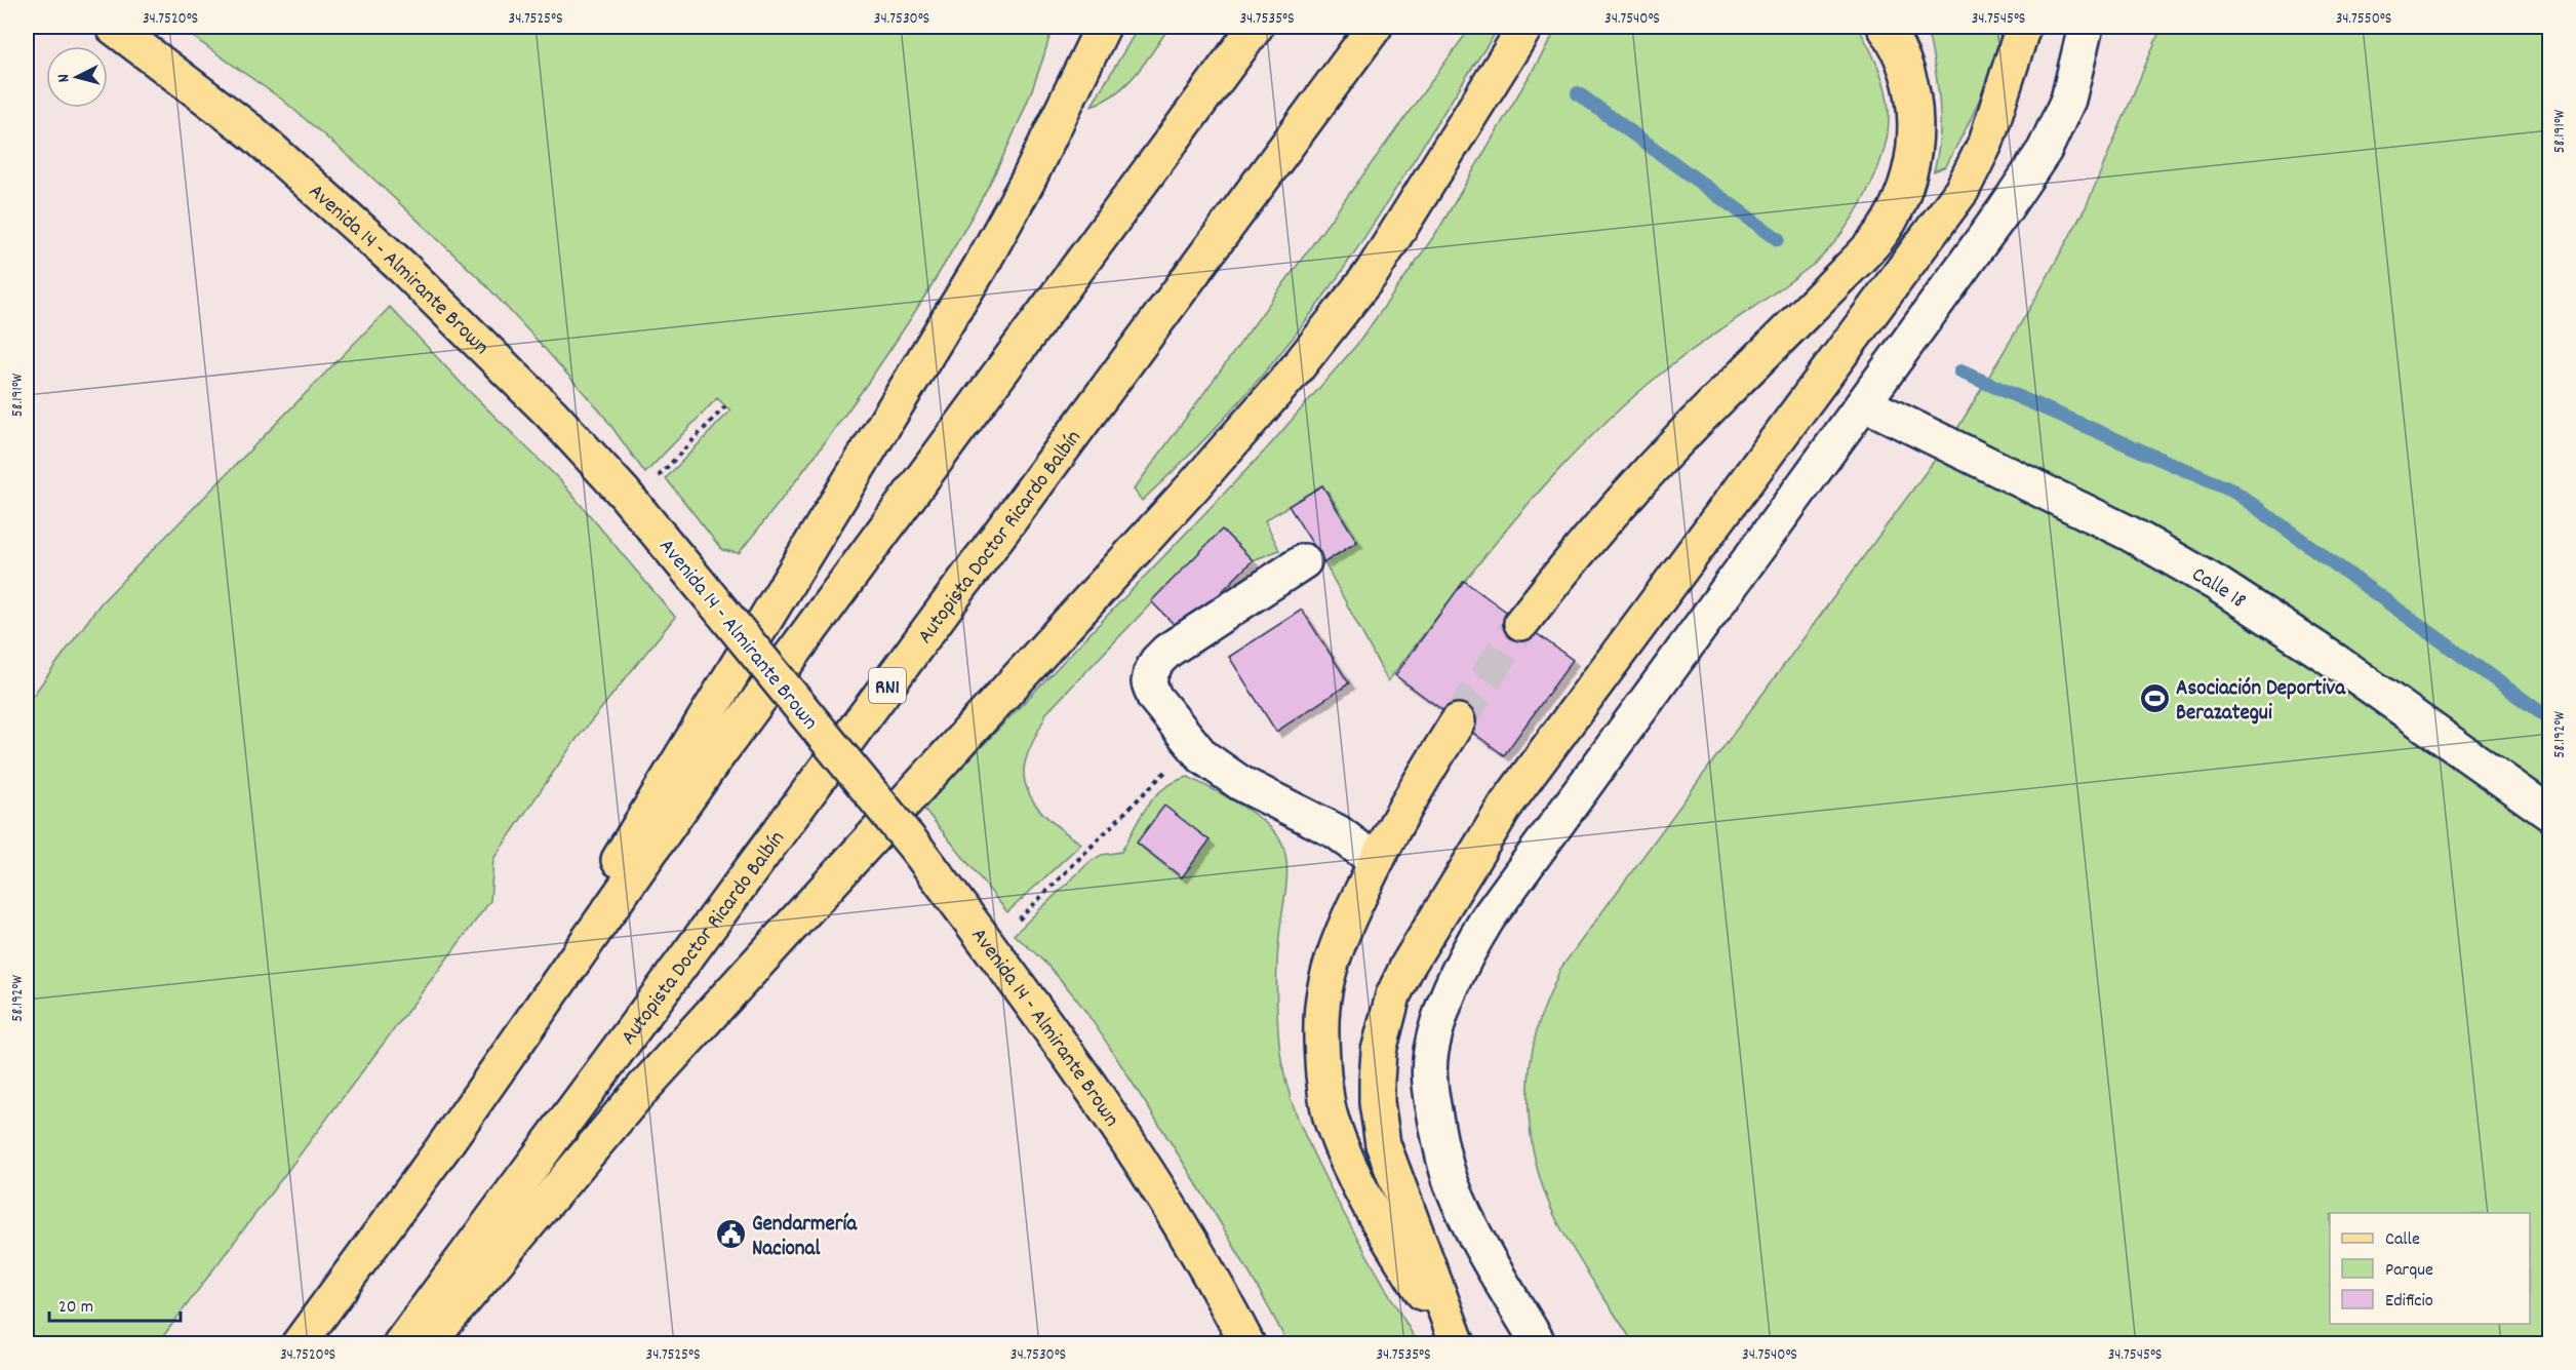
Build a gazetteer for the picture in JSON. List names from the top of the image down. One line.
{"streets":{"main road":["Avenida 14 - Almirante Brown","Autopista Doctor Ricardo Balbín","RN1"],"street":["Calle 18"]},"places":{"sports":["Asociación Deportiva Berazategui"],"public building":["Gendarmería Nacional"]},"legend":["Calle","Parque","Edificio"],"scale_bar":"20 m","north":"left","coordinates":["34.7520°S","34.7525°S","34.7530°S","34.7535°S","34.7540°S","34.7545°S","34.7550°S","58.191°W","58.192°W"]}
